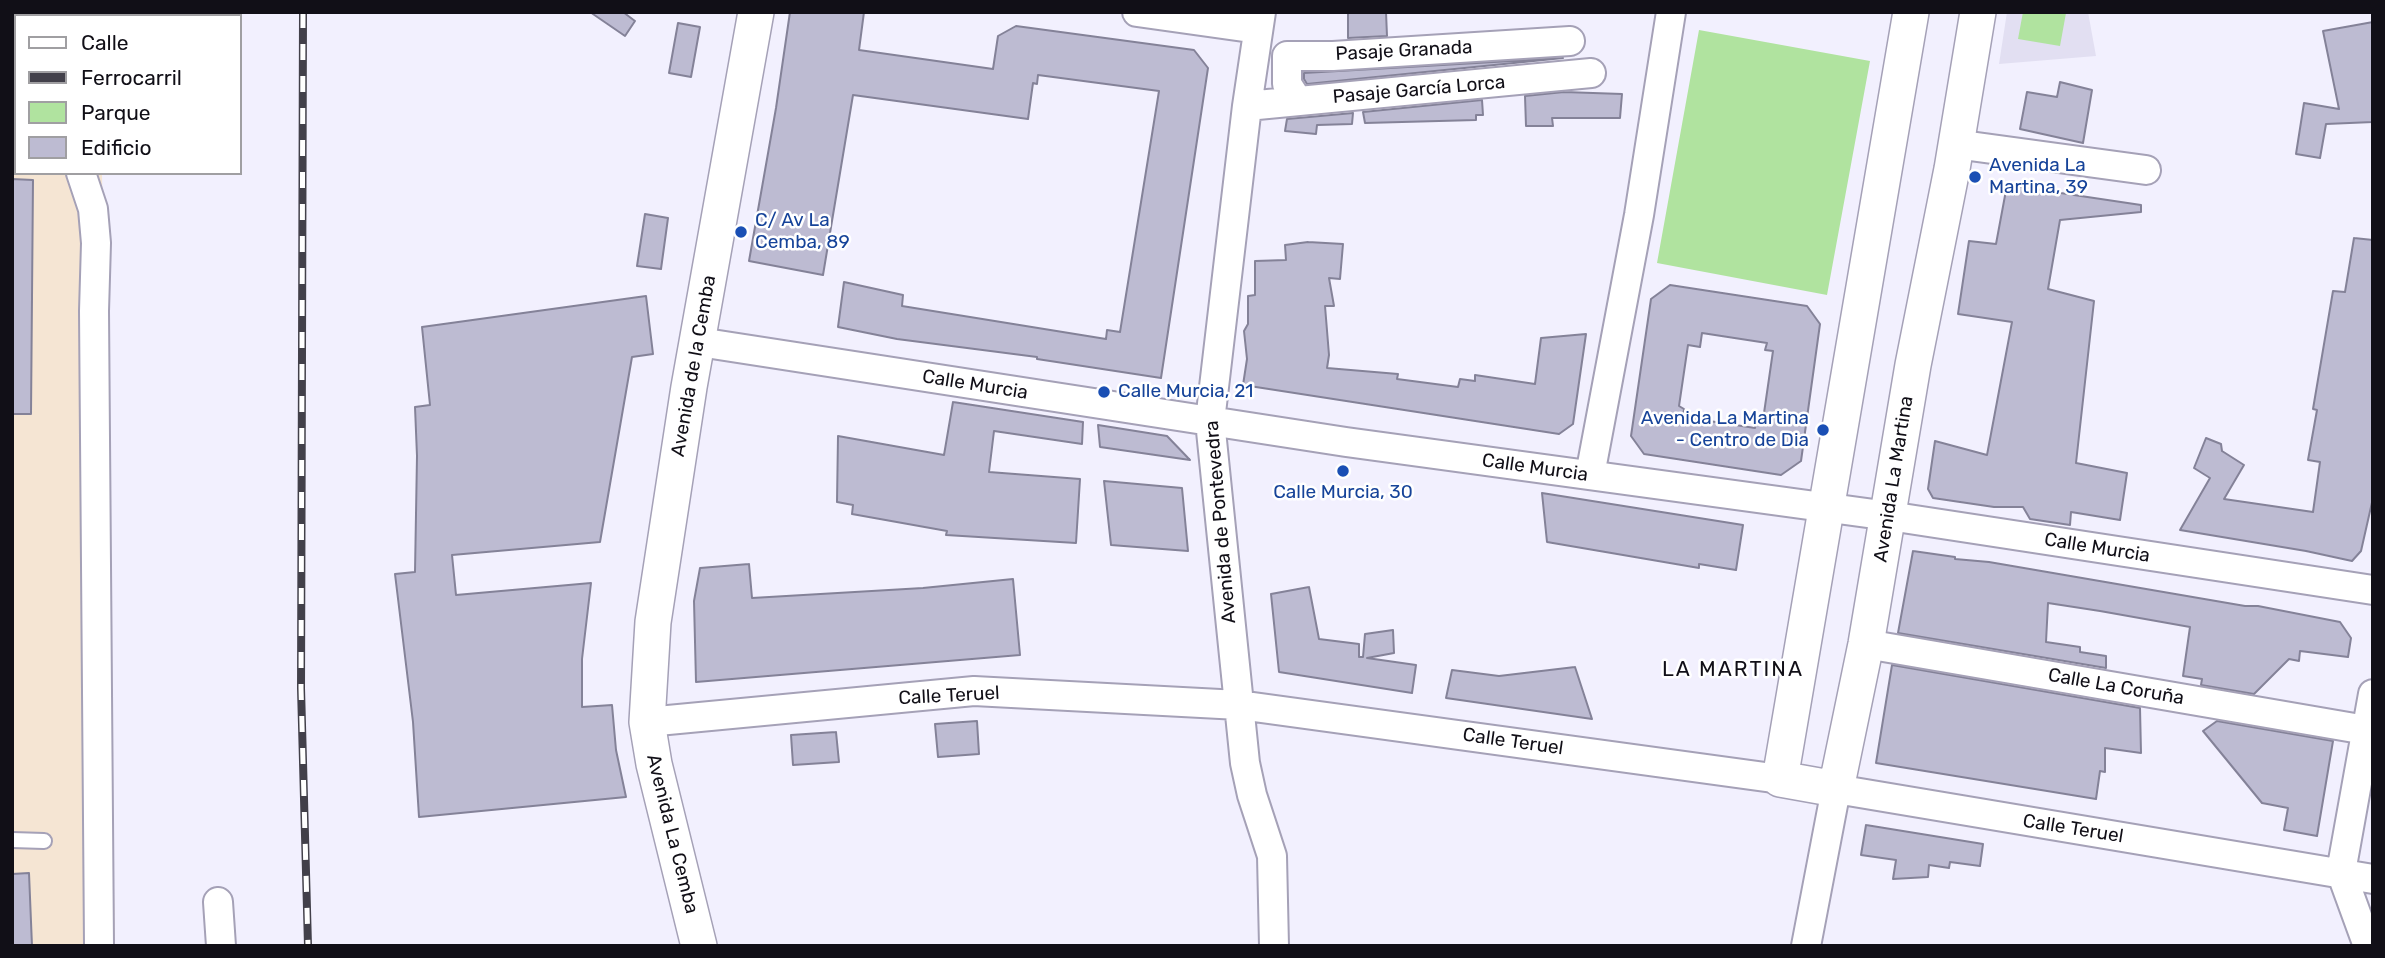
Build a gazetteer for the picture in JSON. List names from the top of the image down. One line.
{"streets":{"street":["Pasaje Granada","Pasaje García Lorca","Avenida de la Cemba","Calle Murcia","Avenida La Martina","Avenida de Pontevedra","Calle La Coruña","Calle Teruel","Avenida La Cemba"]},"crossings":[["Pasaje Granada","Pasaje García Lorca"],["Pasaje García Lorca","Avenida de Pontevedra"],["Avenida de la Cemba","Calle Murcia"],["Avenida de la Cemba","Calle Teruel"],["Avenida de la Cemba","Avenida La Cemba"],["Calle Murcia","Avenida La Martina"],["Calle Murcia","Avenida de Pontevedra"],["Avenida La Martina","Calle La Coruña"],["Avenida La Martina","Calle Teruel"],["Avenida de Pontevedra","Calle Teruel"],["Calle Teruel","Avenida La Cemba"]],"districts":["LA MARTINA"],"places":["Avenida La Martina, 39","C/ Av La Cemba, 89","Calle Murcia, 21","Avenida La Martina - Centro de Dia","Calle Murcia, 30"],"legend":["Calle","Ferrocarril","Parque","Edificio"]}
